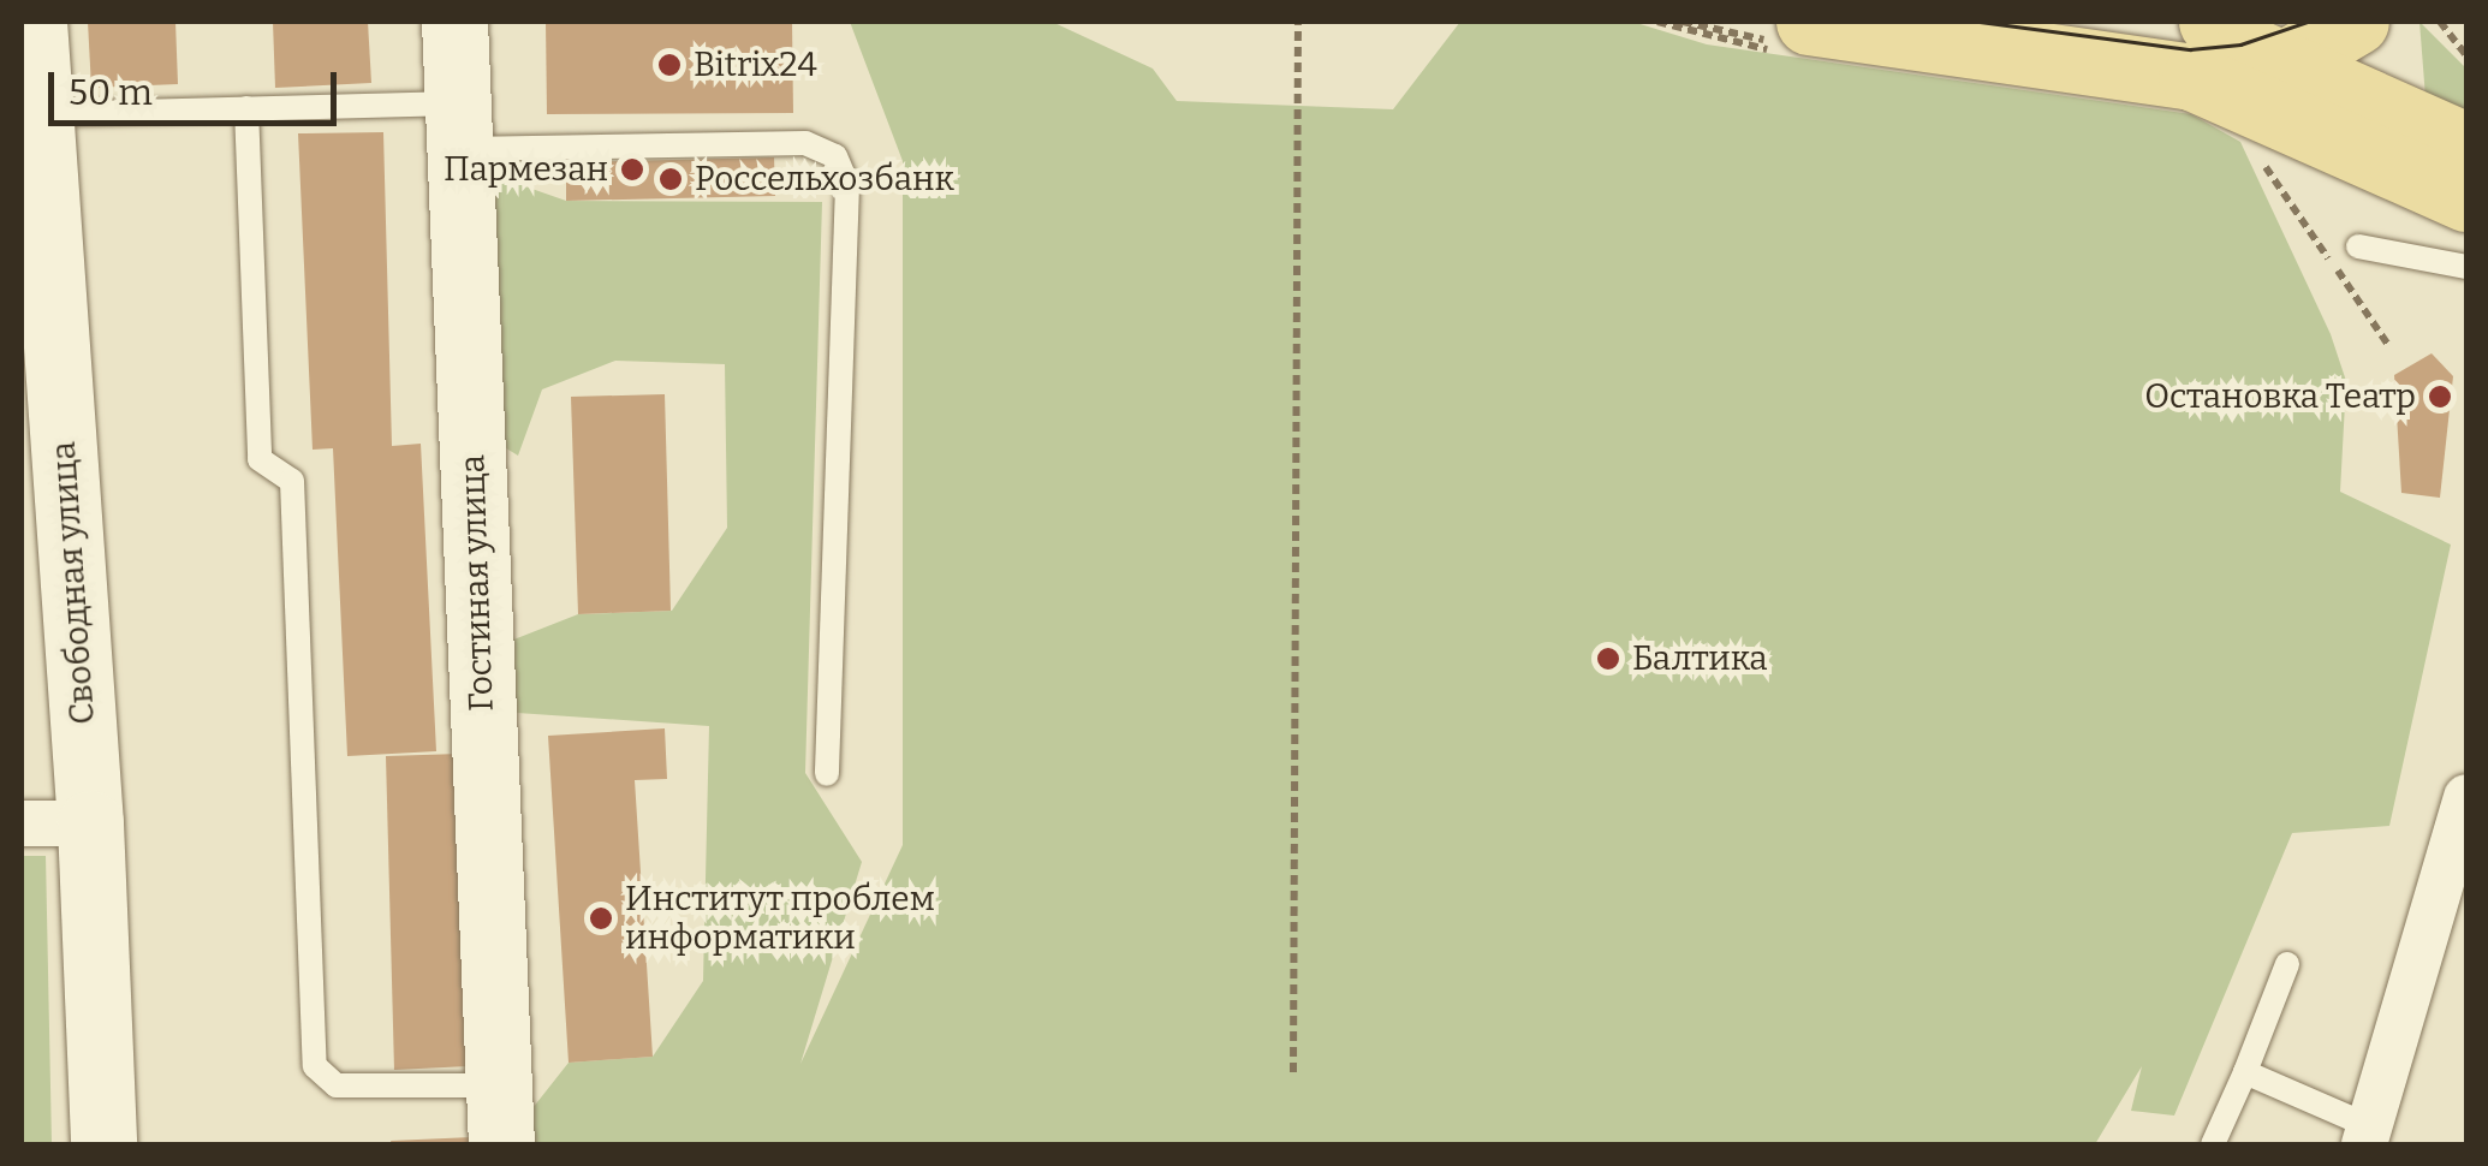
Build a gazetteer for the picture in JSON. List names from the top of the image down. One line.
{"streets":{"main road":["Свободная улица","Гостиная улица"]},"places":["Bitrix24","Пармезан","Россельхозбанк","Остановка Театр","Балтика","Институт проблем информатики"],"scale_bar":"50 m"}
